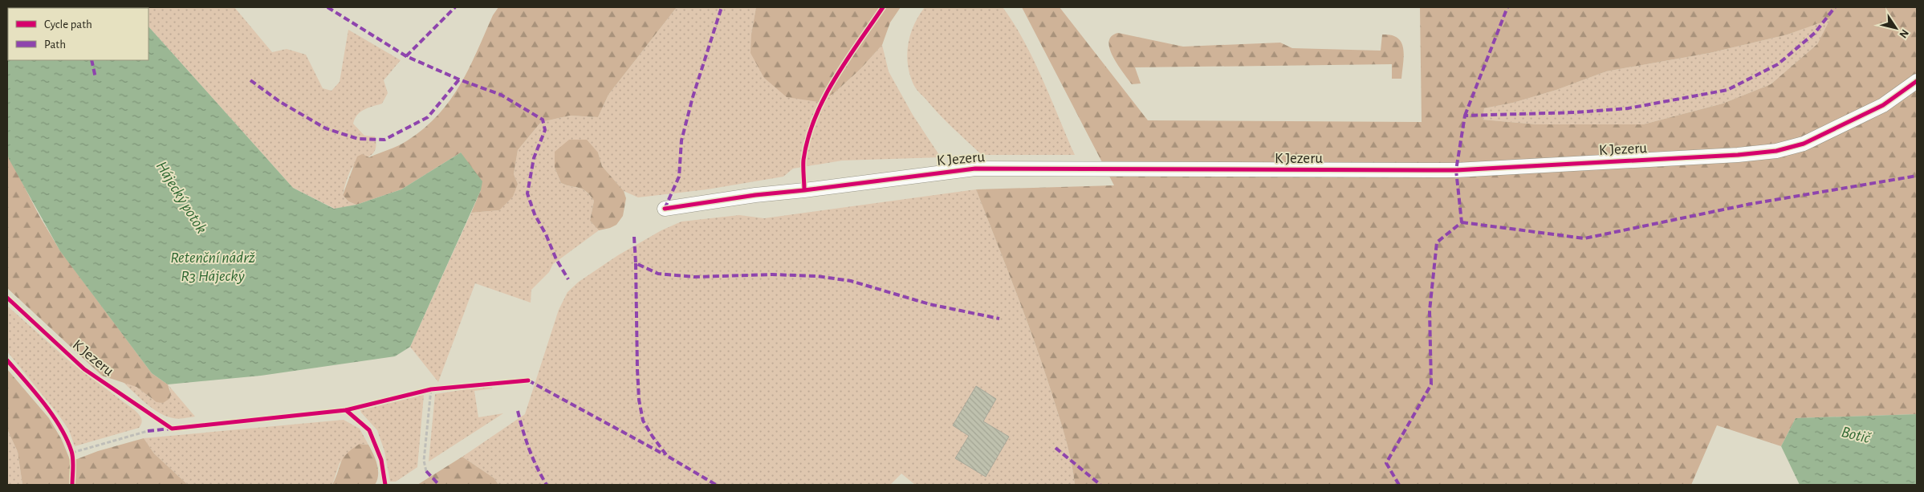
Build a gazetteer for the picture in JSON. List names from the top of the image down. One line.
{"streets":{"lane":["K Jezeru"]},"water":["Hájecký potok","Retenční nádrž R3 Hájecký","Botič"],"legend":["Cycle path","Path"],"north":"bottom right"}
